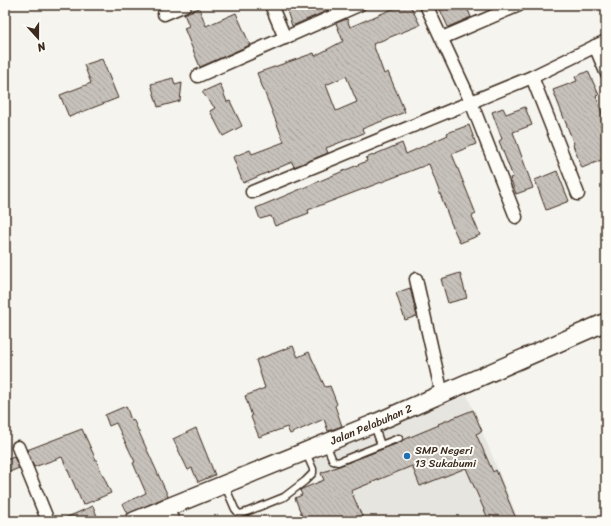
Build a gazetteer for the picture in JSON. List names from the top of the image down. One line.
{"streets":{"main road":["Jalan Pelabuhan 2"]},"places":["SMP Negeri 13 Sukabumi"],"north":"bottom"}
